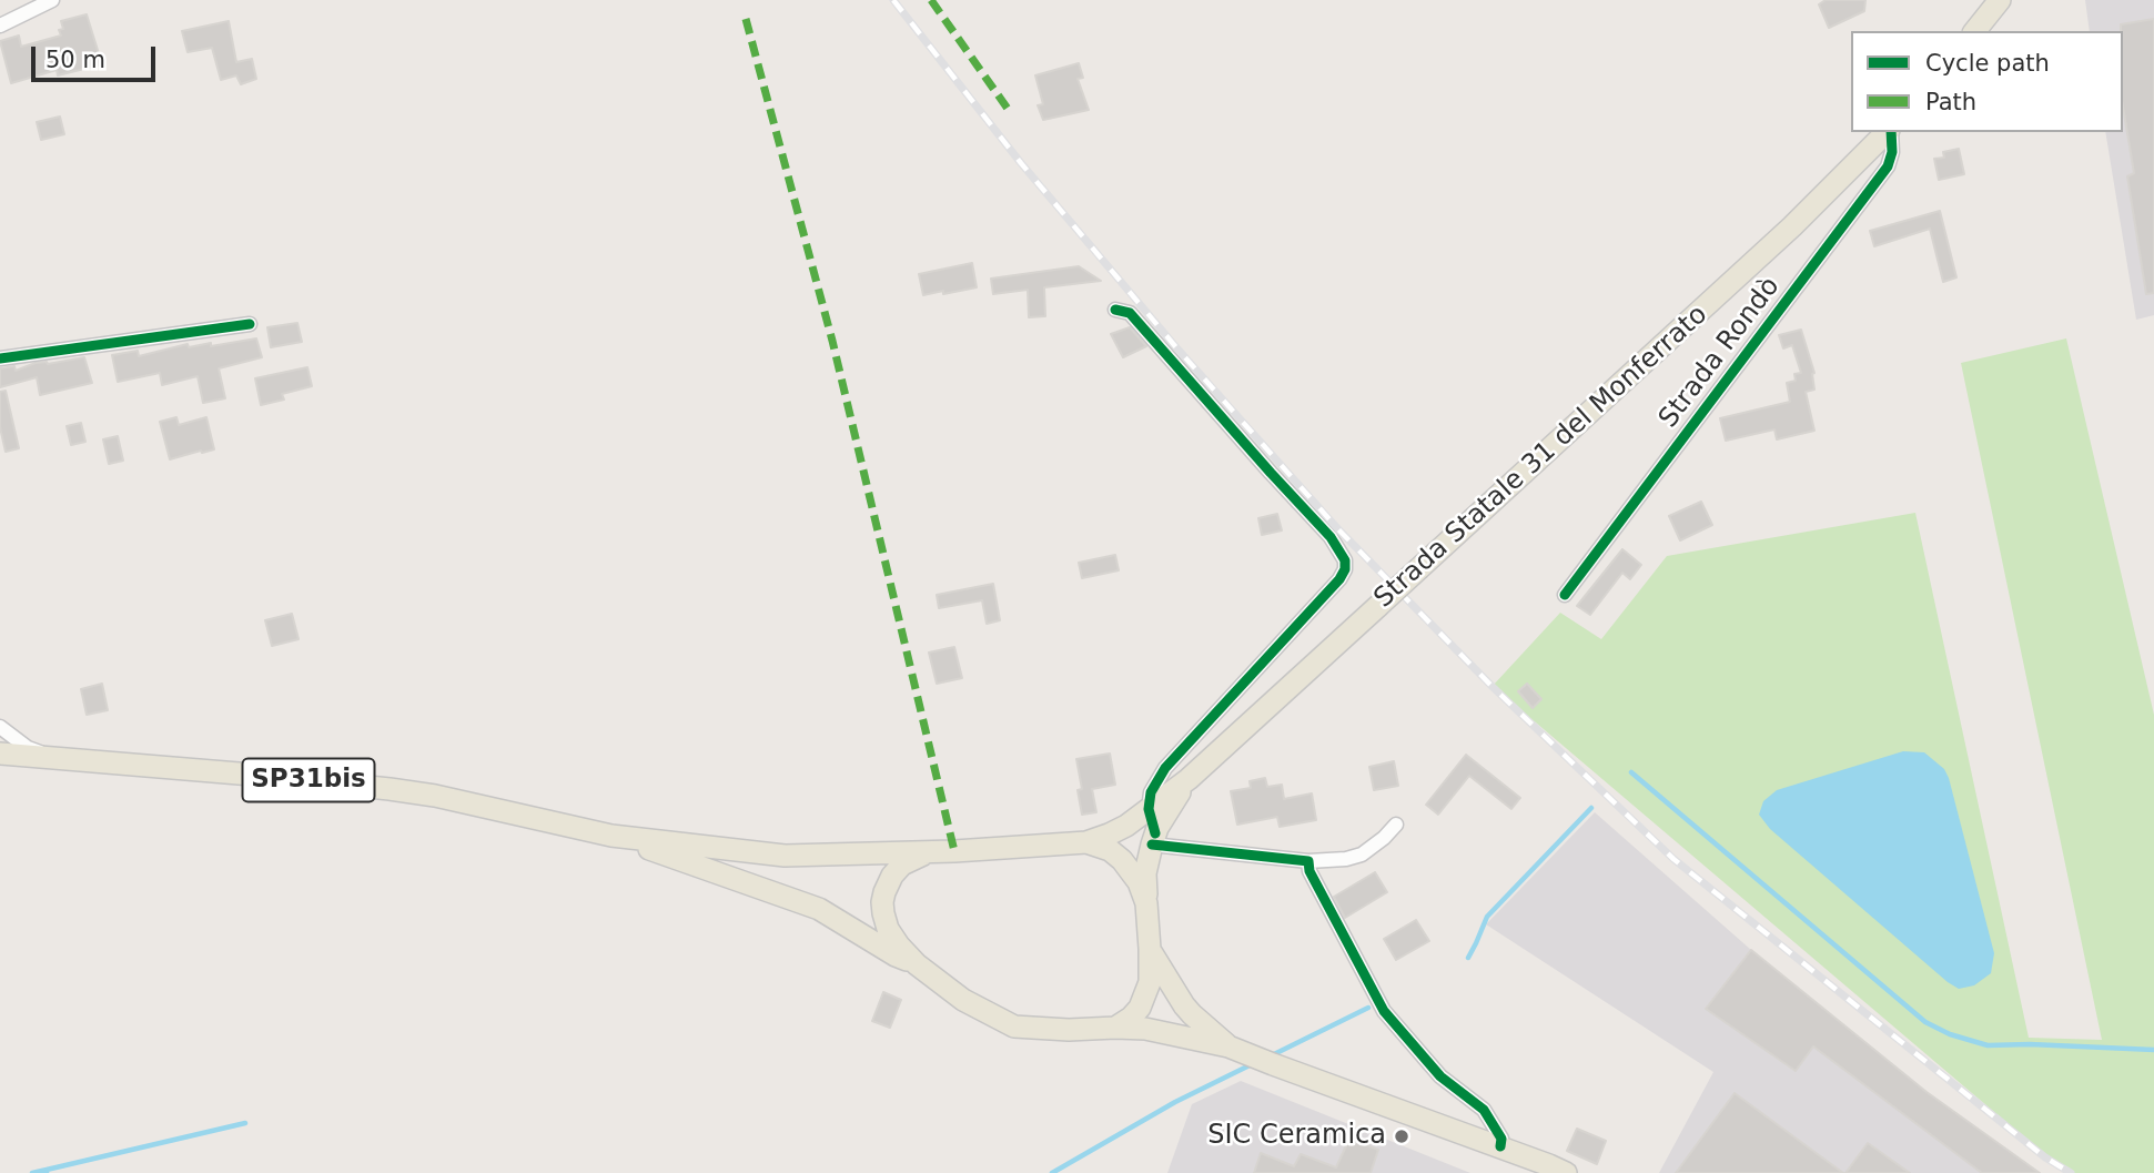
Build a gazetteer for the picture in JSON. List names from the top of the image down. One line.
{"streets":{"main road":["Strada Statale 31 del Monferrato","SP31bis"],"street":["Strada Rondò"]},"crossings":[["Strada Statale 31 del Monferrato","SP31bis"]],"places":["SIC Ceramica"],"legend":["Cycle path","Path"],"scale_bar":"50 m"}
